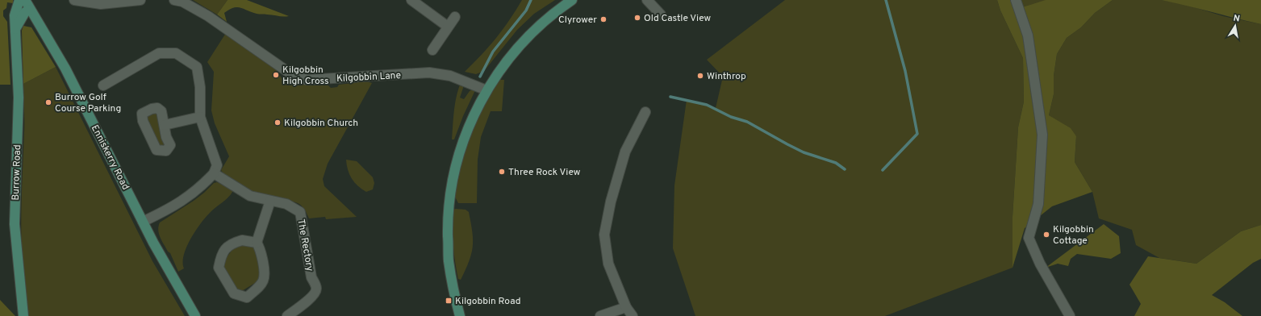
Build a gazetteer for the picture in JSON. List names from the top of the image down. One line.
{"streets":{"street":["Kilgobbin Lane","Enniskerry Road","Burrow Road","The Rectory"]},"places":{"other":["Old Castle View","Clyrower","Kilgobbin High Cross","Winthrop","Burrow Golf Course Parking","Kilgobbin Church","Three Rock View","Kilgobbin Cottage"],"transit":["Kilgobbin Road"]},"north":"top"}
